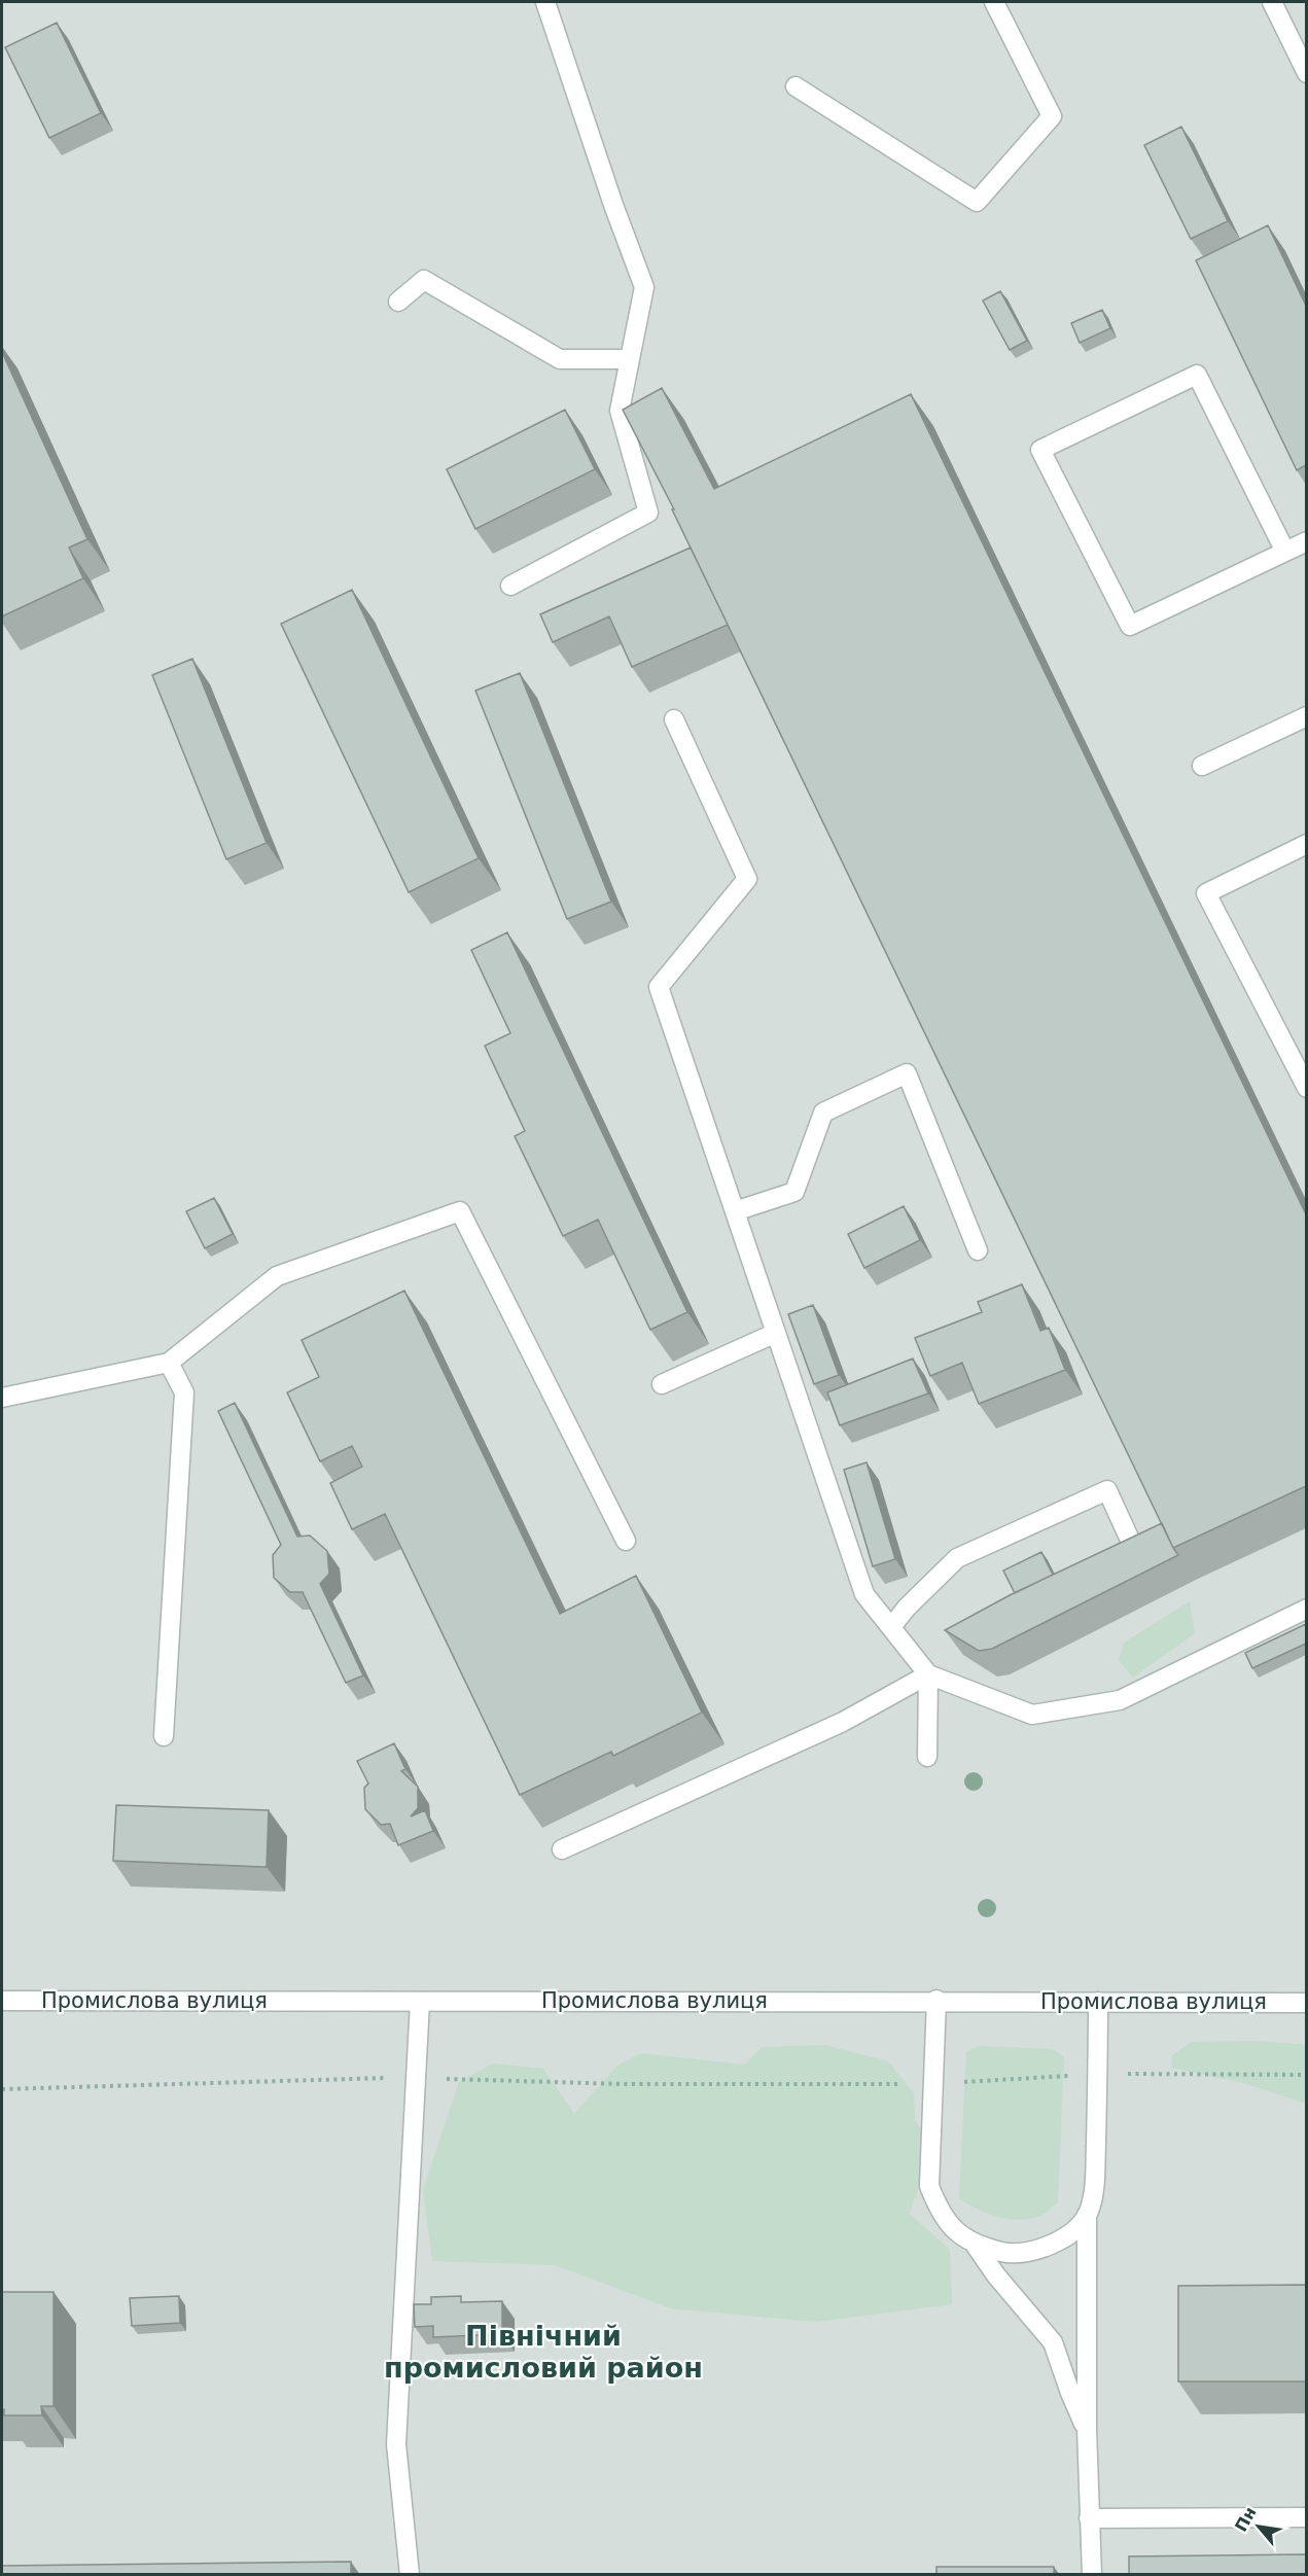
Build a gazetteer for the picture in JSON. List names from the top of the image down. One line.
{"streets":{"street":["Промислова вулиця"]},"districts":["Північний промисловий район"],"north":"top left"}
